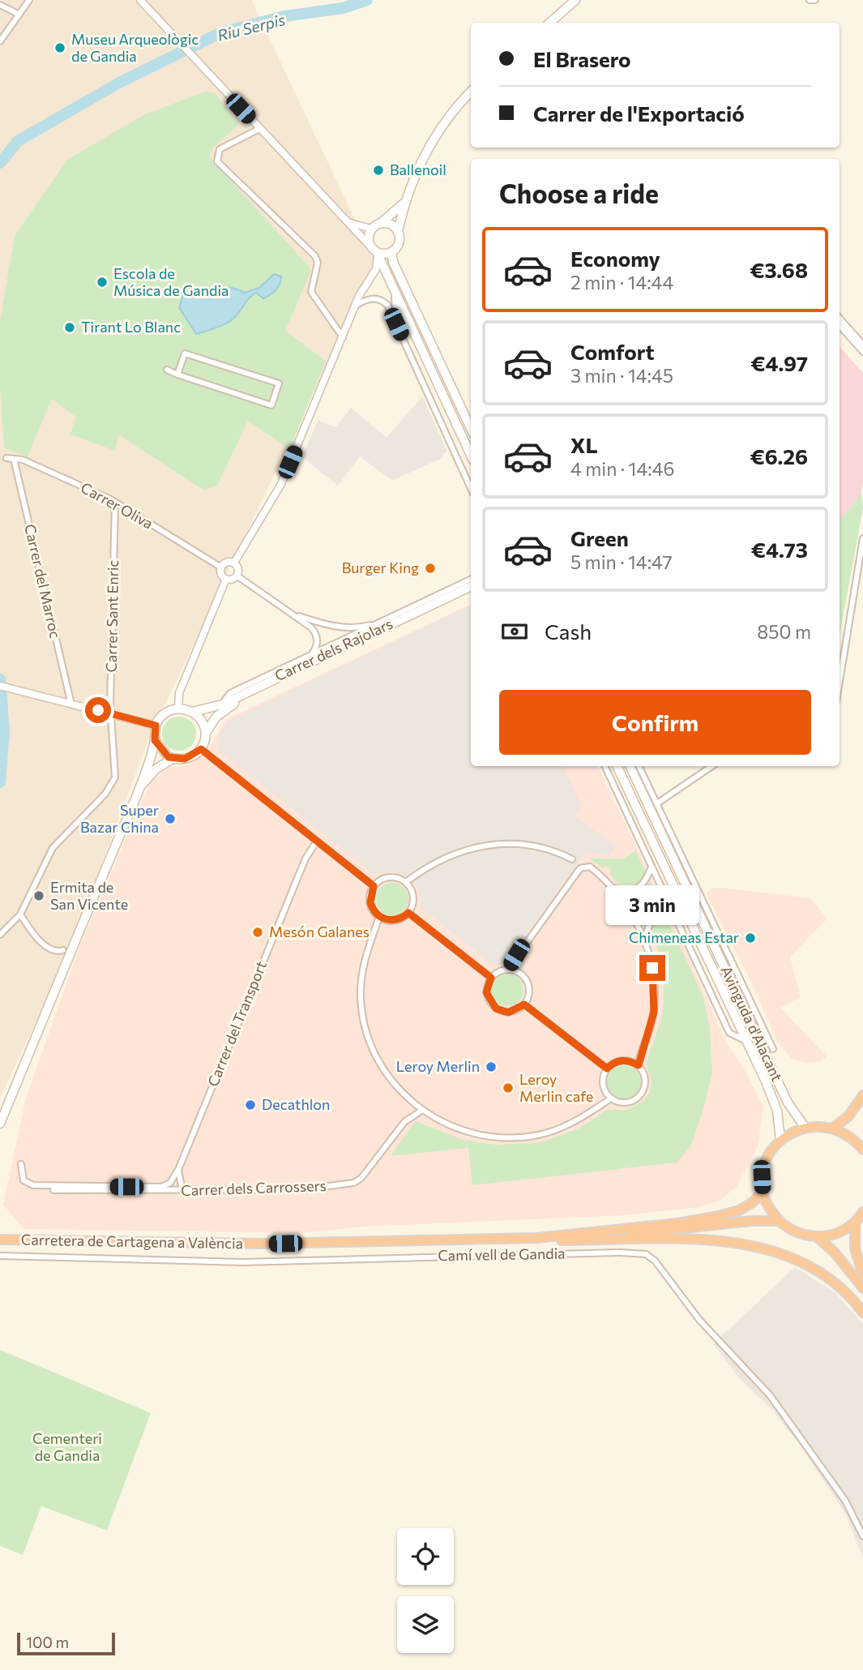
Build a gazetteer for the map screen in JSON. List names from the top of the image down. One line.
{"streets":{"highway":["Carretera de Cartagena a València"],"main road":["Carrer dels Rajolars","Avinguda d'Alacant"],"street":["Carrer Oliva","Carrer del Marroc","Carrer Sant Enric","Carrer del Transport","Carrer dels Carrossers","Camí vell de Gandia"]},"crossings":[["Carrer Oliva","Carrer del Marroc"],["Carrer Oliva","Carrer Sant Enric"],["Carrer del Transport","Carrer dels Carrossers"]],"water":["Riu Serpis"],"parks":["Cementeri de Gandia"],"places":["Museu Arqueològic de Gandia","Ballenoil","Escola de Música de Gandia","Tirant Lo Blanc","Burger King","Super Bazar China","Ermita de San Vicente","Mesón Galanes","Chimeneas Estar","Leroy Merlin","Leroy Merlin cafe","Decathlon"],"scale_bar":"100 m","page":{"banner":["El Brasero","Carrer de l'Exportació"],"heading":"Choose a ride","list":[{"name":"Economy","note":"2 min · 14:44","value":"€3.68"},{"name":"Comfort","note":"3 min · 14:45","value":"€4.97"},{"name":"XL","note":"4 min · 14:46","value":"€6.26"},{"name":"Green","note":"5 min · 14:47","value":"€4.73"}],"pay":["Cash","850 m"],"buttons":"Confirm","bubble":"3 min","scale":"100 m"}}
